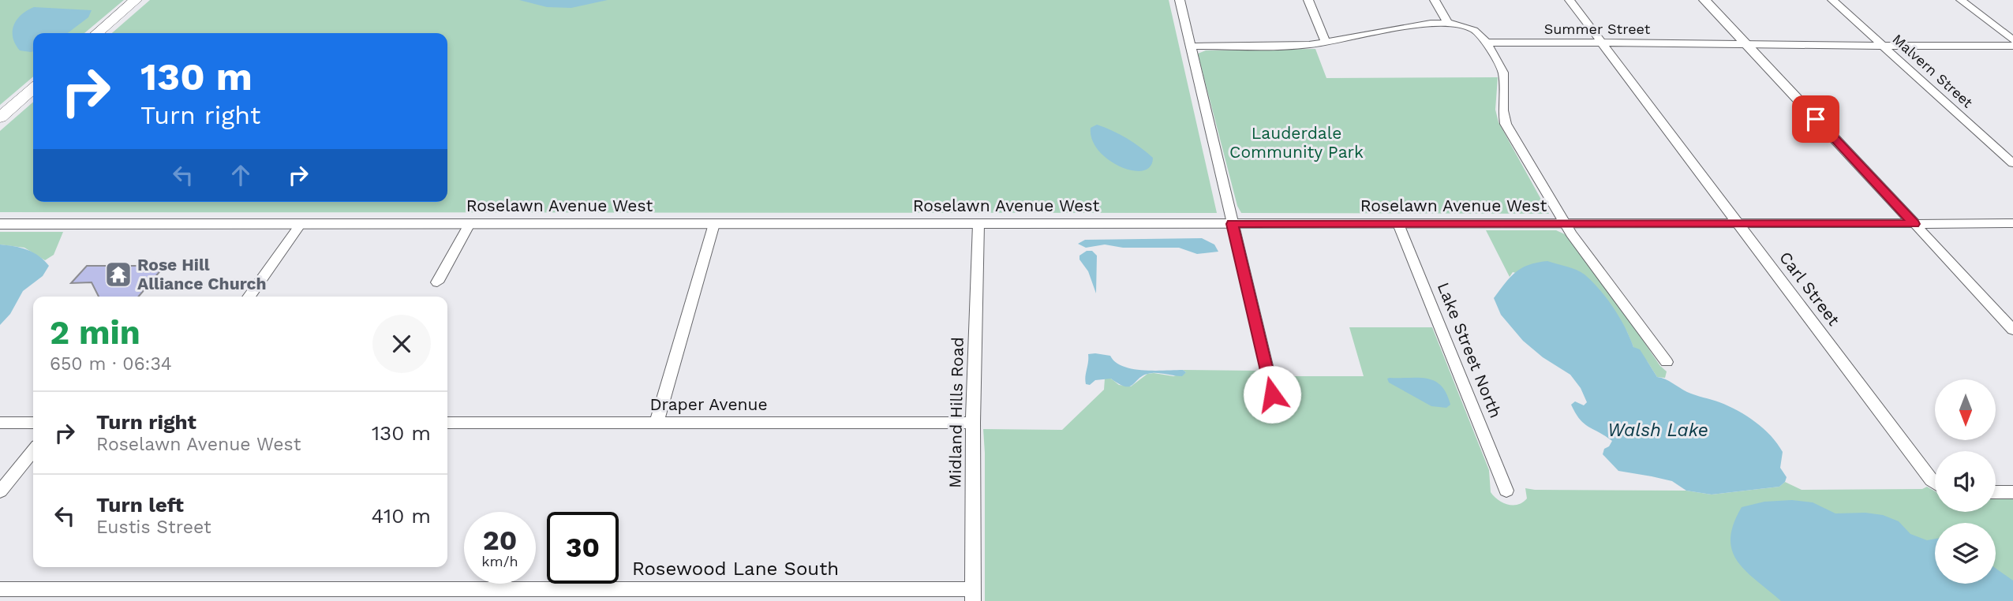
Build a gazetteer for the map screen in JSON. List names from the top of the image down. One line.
{"streets":{"street":["Summer Street","Malvern Street","Roselawn Avenue West","Carl Street","Lake Street North","Draper Avenue","Midland Hills Road","Rosewood Lane South"]},"crossings":[["Summer Street","Malvern Street"],["Summer Street","Carl Street"],["Roselawn Avenue West","Carl Street"],["Roselawn Avenue West","Lake Street North"],["Roselawn Avenue West","Midland Hills Road"],["Draper Avenue","Midland Hills Road"],["Midland Hills Road","Rosewood Lane South"]],"water":["Walsh Lake"],"parks":["Lauderdale Community Park"],"places":{"temple":["Rose Hill Alliance Church"]},"north":"bottom","page":{"turn":["130 m","Turn right"],"heading":["2 min","650 m · 06:34"],"list":[{"name":"Turn right","note":"Roselawn Avenue West","value":"130 m"},{"name":"Turn left","note":"Eustis Street","value":"410 m"}],"speed":"20 km/h","limit":"30"}}
